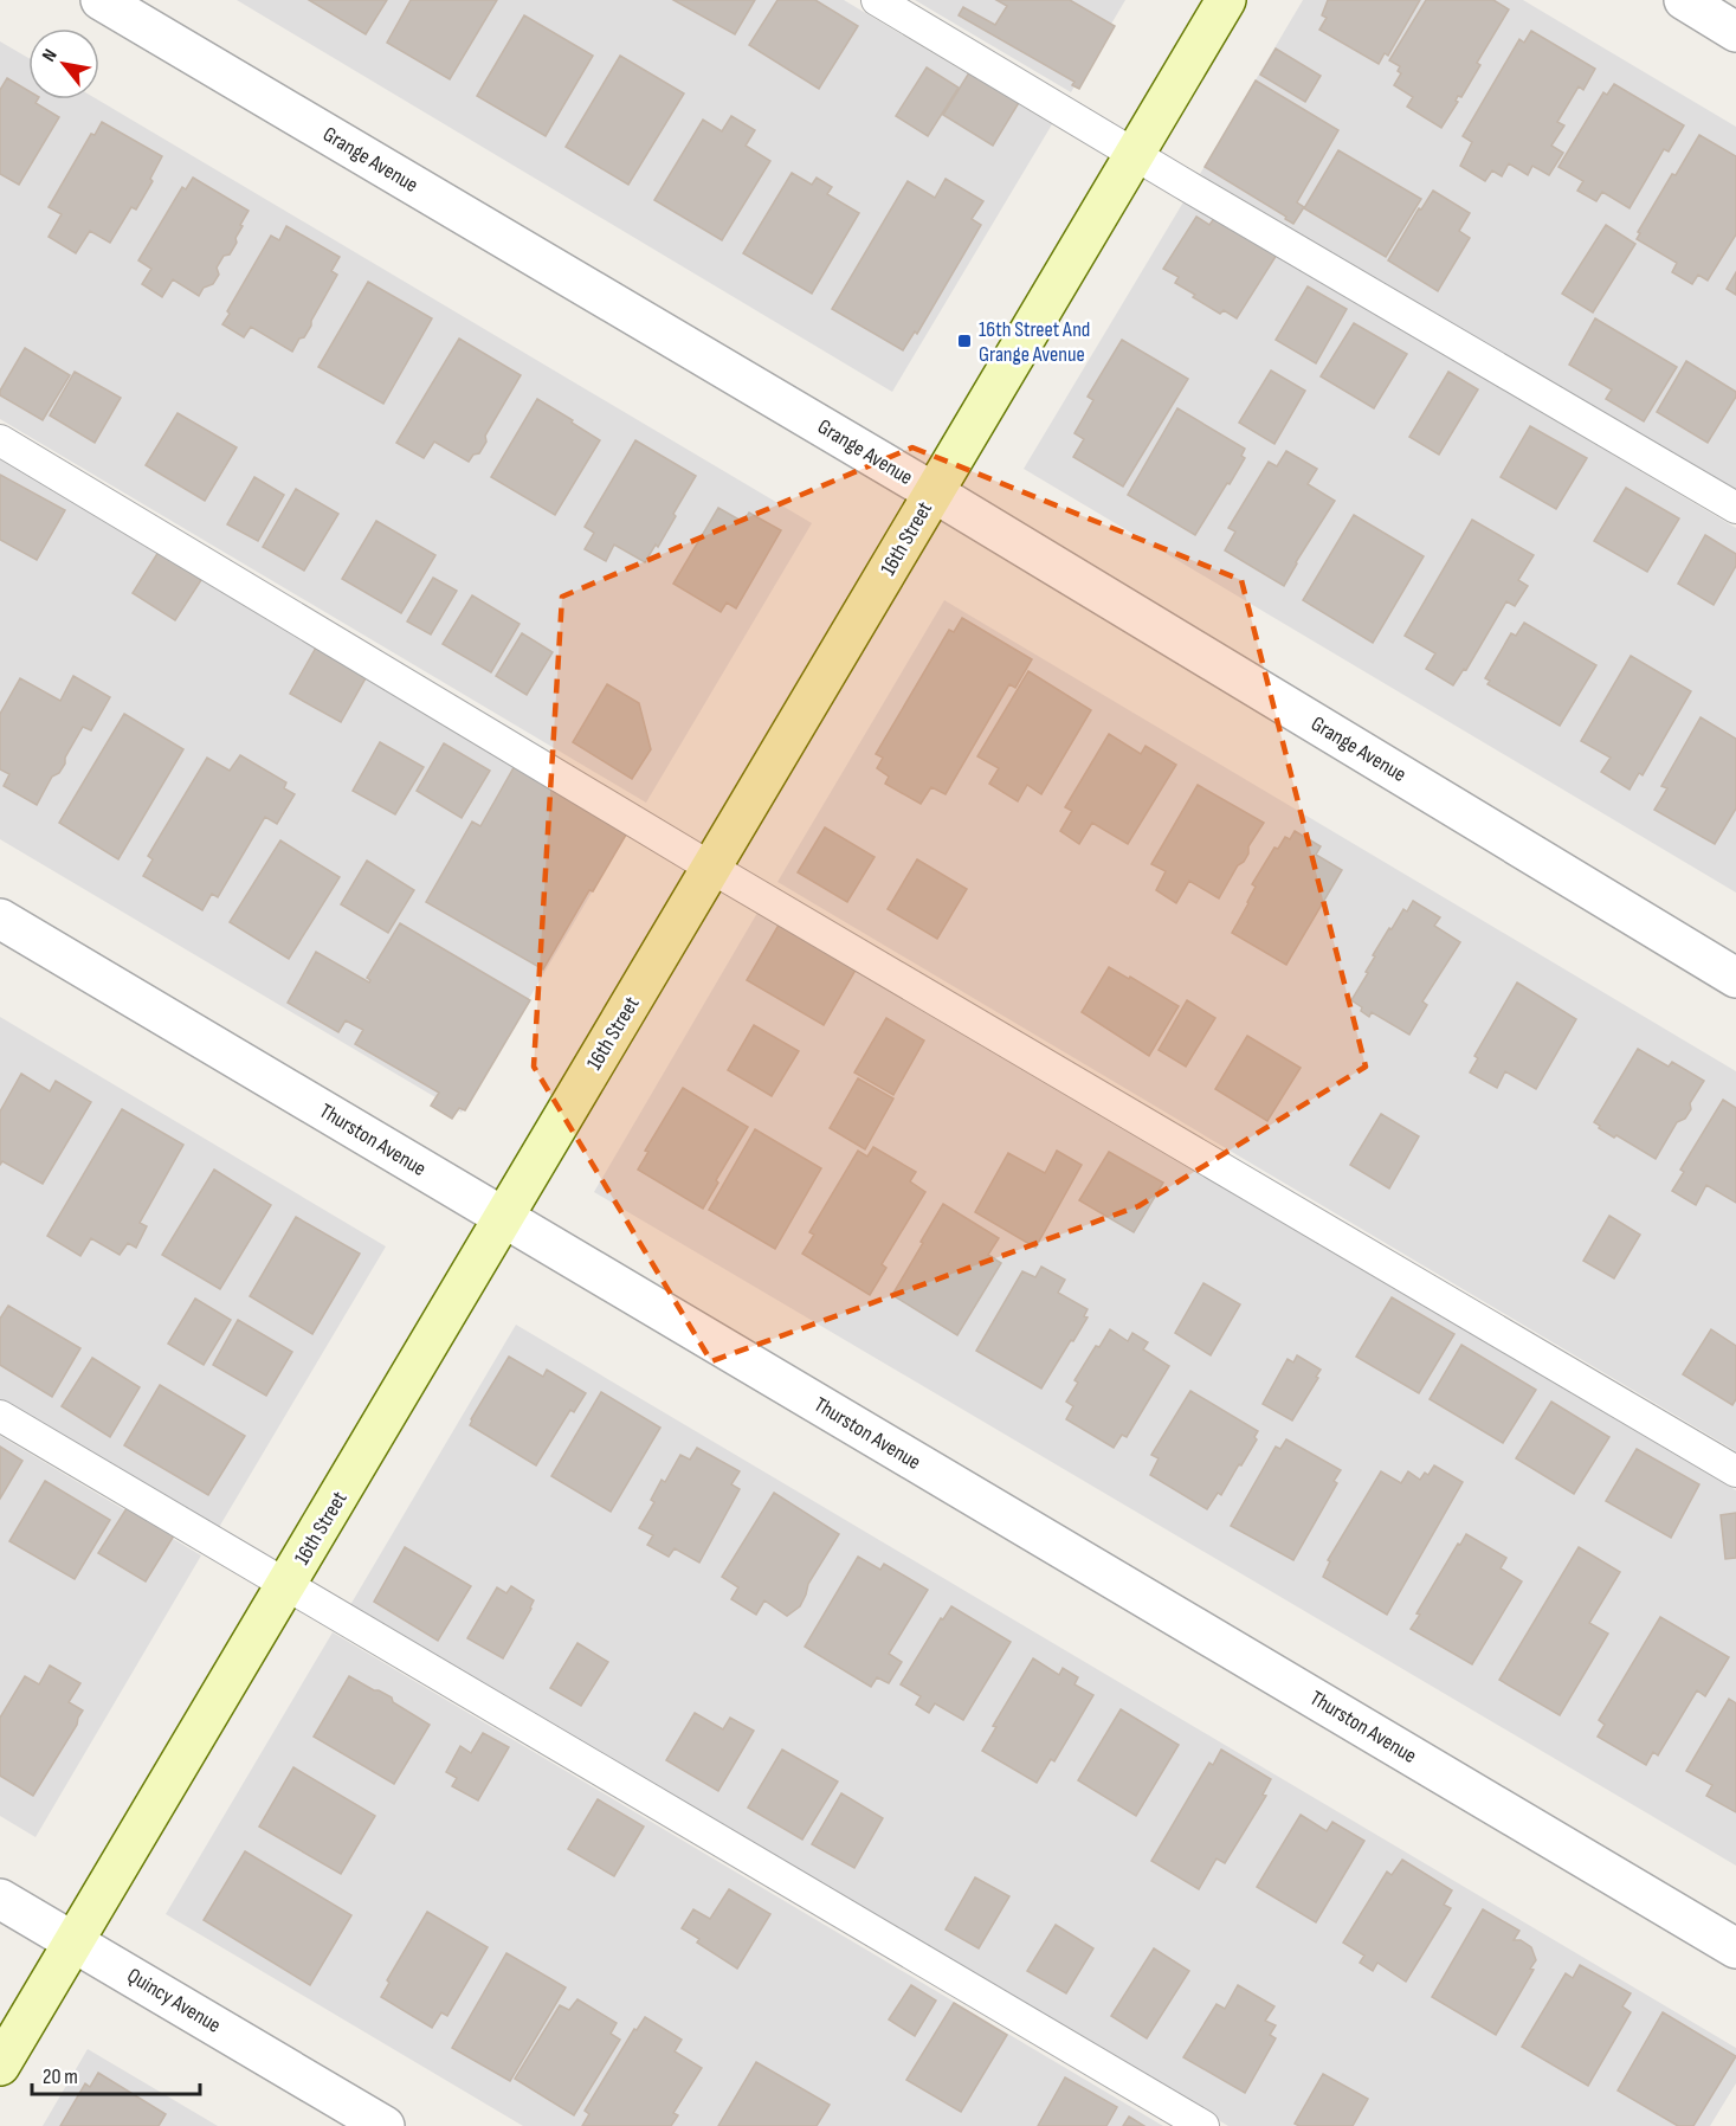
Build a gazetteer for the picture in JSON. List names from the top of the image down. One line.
{"streets":{"street":["Grange Avenue","16th Street","Thurston Avenue","Quincy Avenue"]},"crossings":[["Grange Avenue","16th Street"],["16th Street","Thurston Avenue"],["16th Street","Quincy Avenue"]],"places":{"transit":["16th Street And Grange Avenue"]},"scale_bar":"20 m","north":"top left"}
